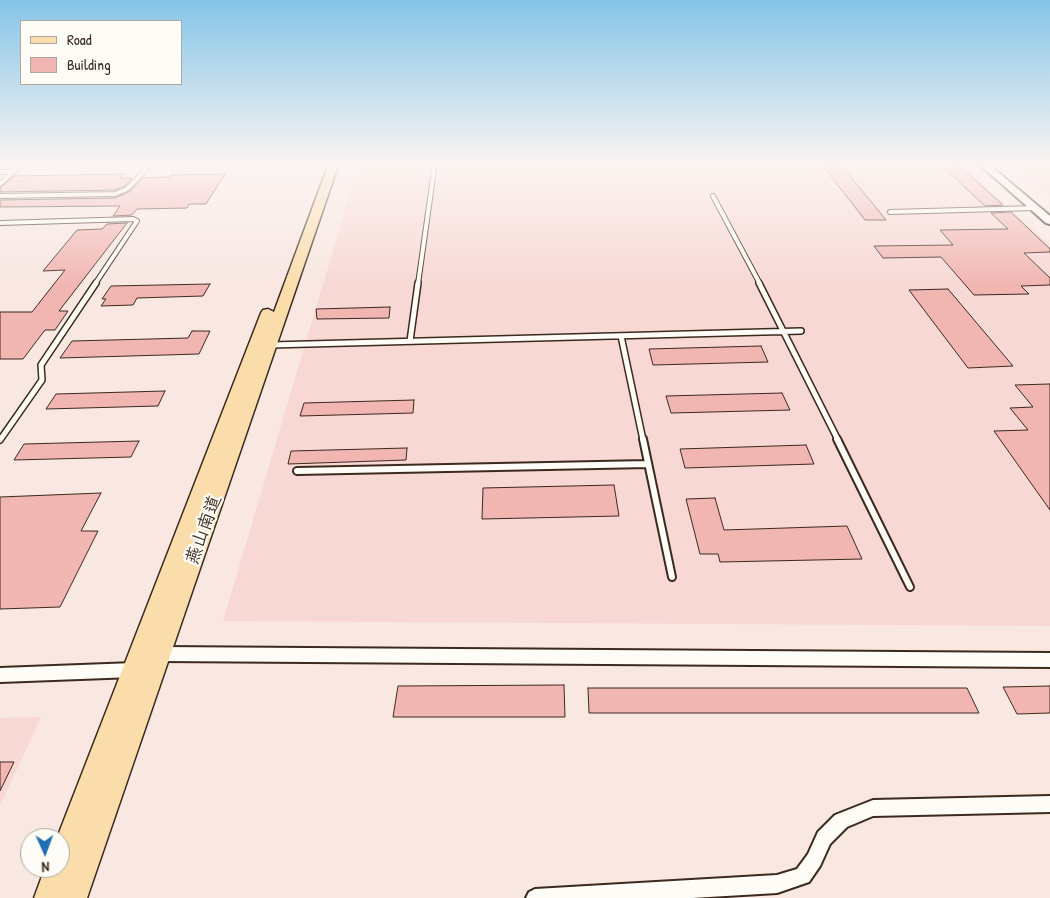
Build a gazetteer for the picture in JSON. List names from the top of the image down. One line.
{"streets":{"main road":["燕山南道"]},"legend":["Road","Building"],"north":"bottom"}
